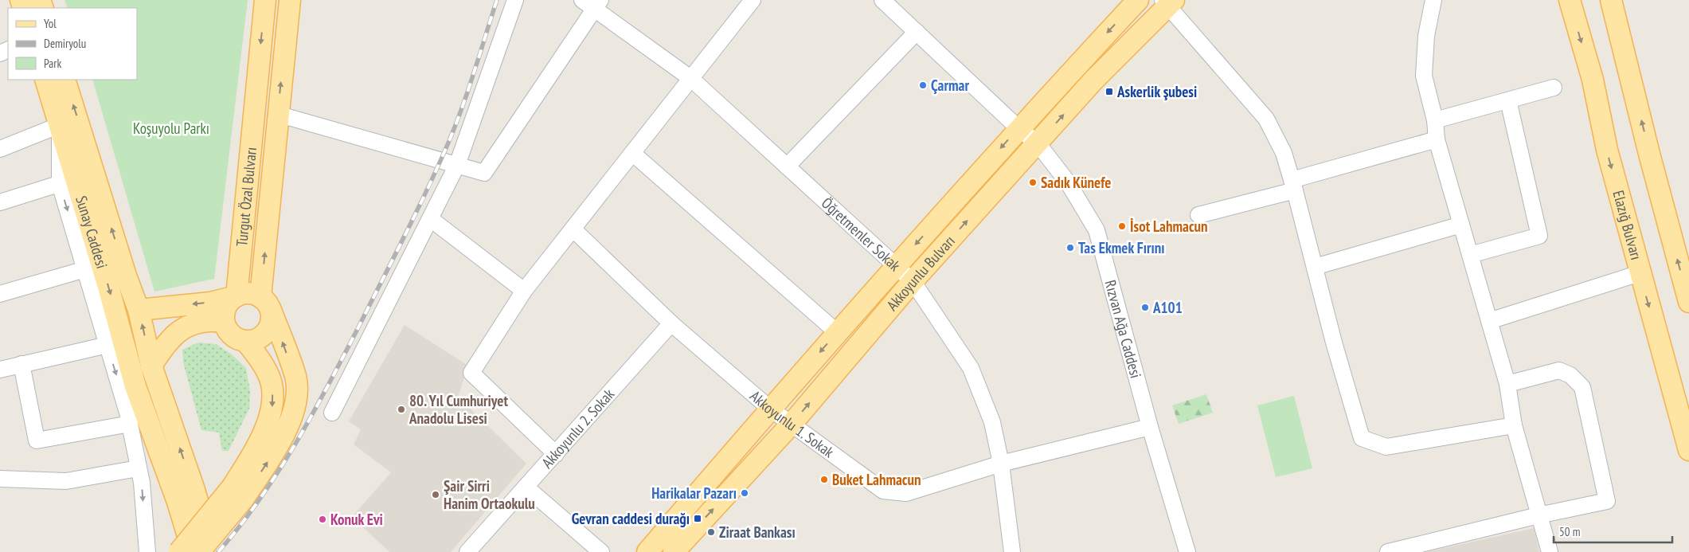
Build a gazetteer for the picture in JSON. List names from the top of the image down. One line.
{"streets":{"main road":["Turgut Özal Bulvarı","Elazığ Bulvarı","Sunay Caddesi","Akkoyunlu Bulvarı"],"street":["Öğretmenler Sokak","Rızvan Ağa Caddesi","Akkoyunlu 1. Sokak","Akkoyunlu 2. Sokak"]},"crossings":[["Öğretmenler Sokak","Akkoyunlu Bulvarı"],["Öğretmenler Sokak","Akkoyunlu 1. Sokak"],["Akkoyunlu Bulvarı","Rızvan Ağa Caddesi"],["Akkoyunlu Bulvarı","Akkoyunlu 1. Sokak"],["Rızvan Ağa Caddesi","Akkoyunlu 1. Sokak"],["Akkoyunlu 1. Sokak","Akkoyunlu 2. Sokak"]],"parks":["Koşuyolu Parkı"],"places":{"other":["Çarmar","Sadık Künefe","İsot Lahmacun","Tas Ekmek Fırını","A101","80. Yıl Cumhuriyet Anadolu Lisesi","Buket Lahmacun","Harikalar Pazarı","Şair Sirri Hanim Ortaokulu","Konuk Evi","Ziraat Bankası"],"transit":["Askerlik şubesi","Gevran caddesi durağı"]},"legend":["Yol","Demiryolu","Park"],"scale_bar":"50 m"}
